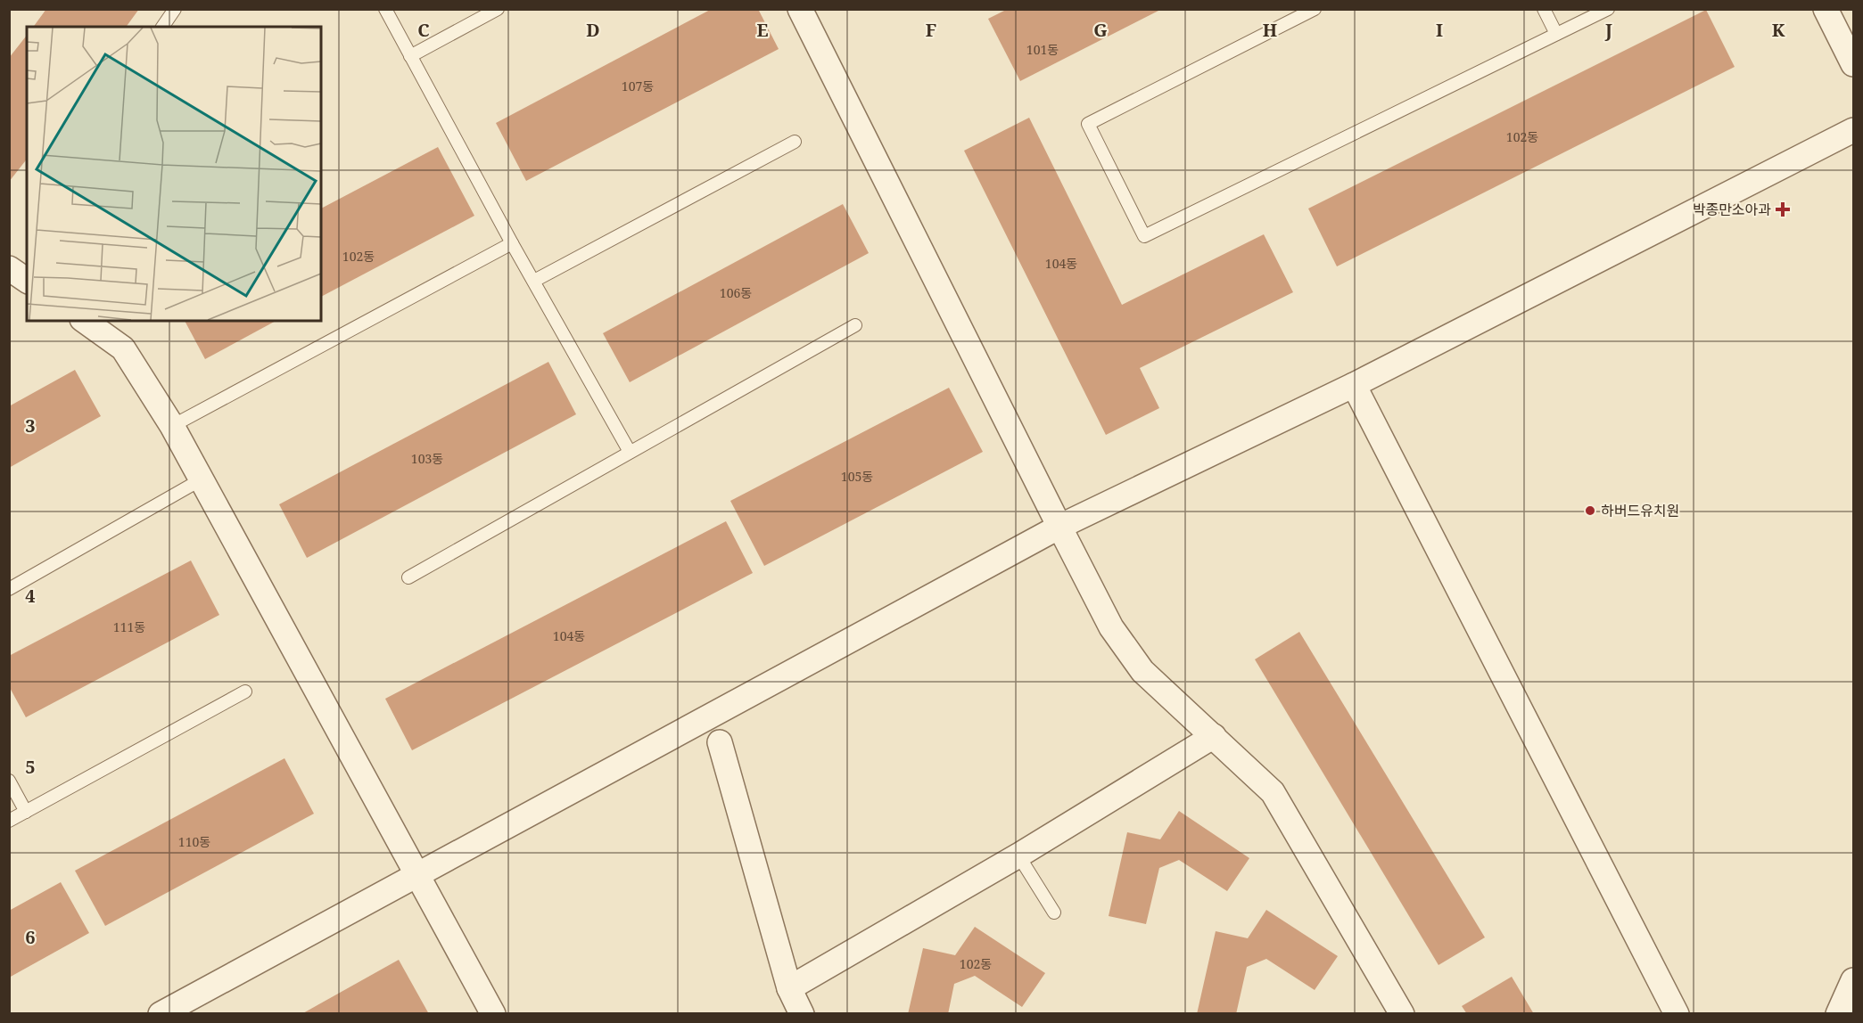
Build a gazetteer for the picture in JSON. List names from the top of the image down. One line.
{"places":{"health":["박종만소아과"],"other":["하버드유치원"]},"house_numbers":["101동","107동","102동","102동","104동","106동","103동","105동","111동","104동","110동","102동"],"grid":{"columns":["C","D","E","F","G","H","I","J","K"],"rows":["3","4","5","6"]}}
